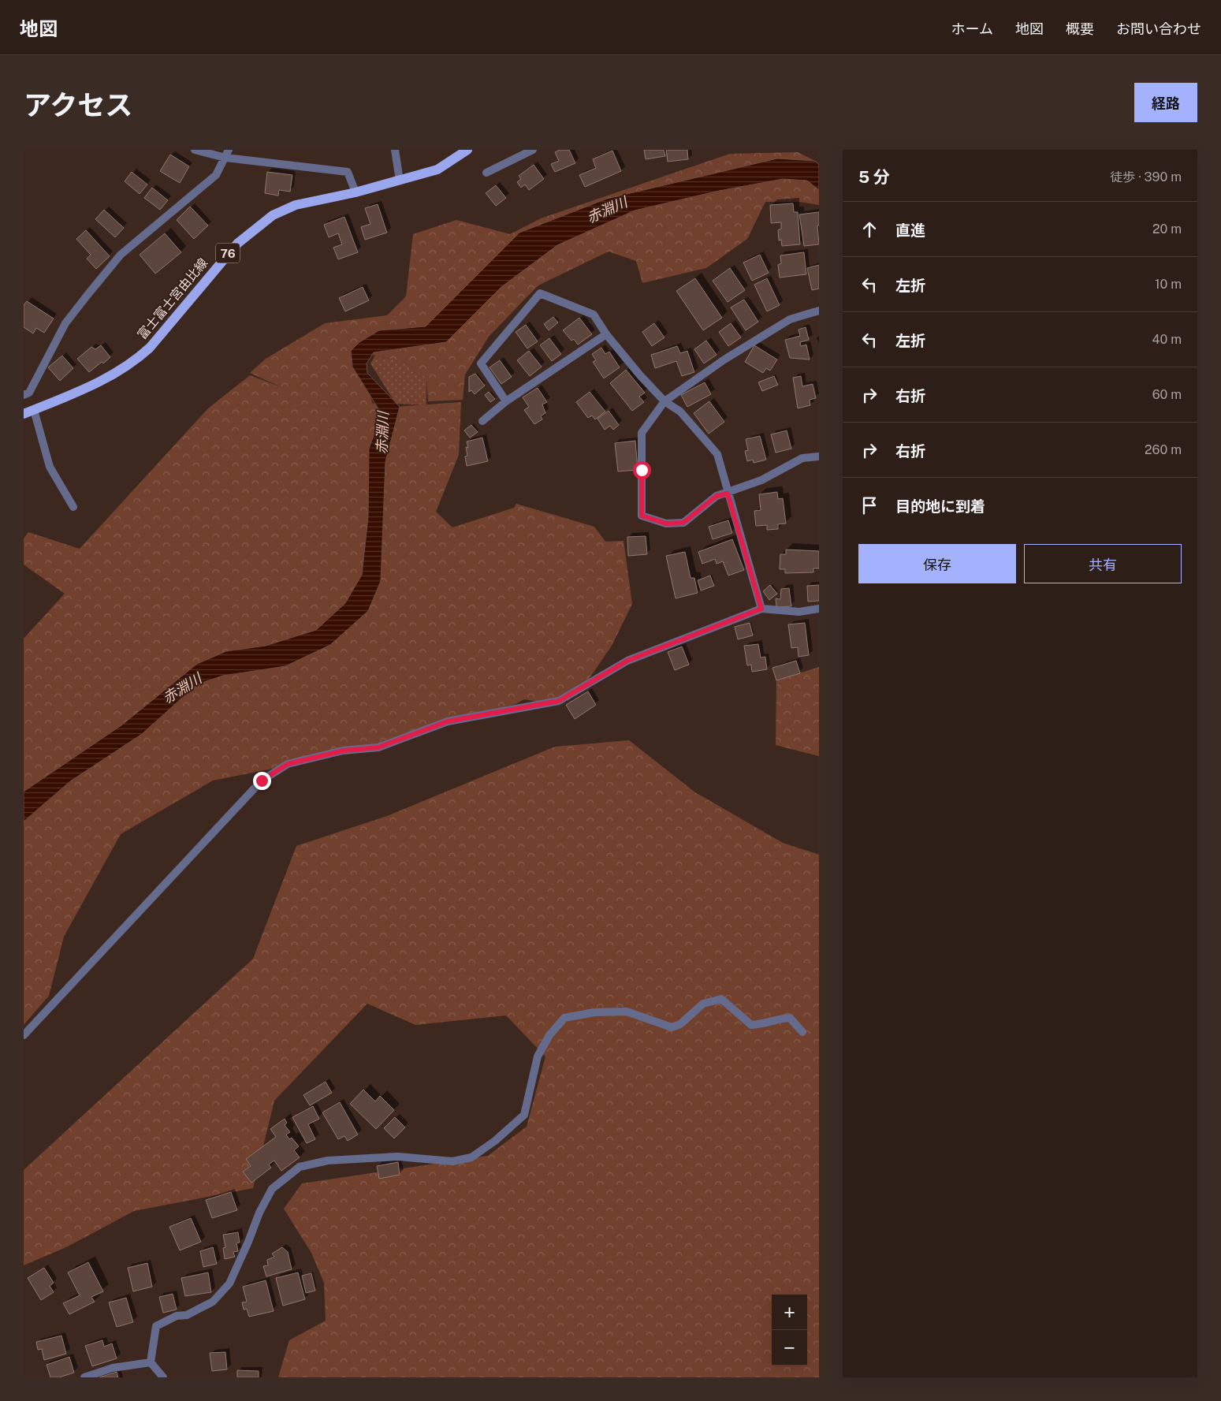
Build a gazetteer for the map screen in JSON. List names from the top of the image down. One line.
{"streets":{"main road":["76","富士富士宮由比線"]},"water":["赤淵川"],"page":{"header":"地図","nav":["ホーム","地図","概要","お問い合わせ"],"title":"アクセス","buttons":["経路",["保存","共有"]],"heading":["5 分","徒歩 · 390 m"],"list":[["直進","20 m"],["左折","10 m"],["左折","40 m"],["右折","60 m"],["右折","260 m"],"目的地に到着"],"map_buttons":["+","−"]}}
